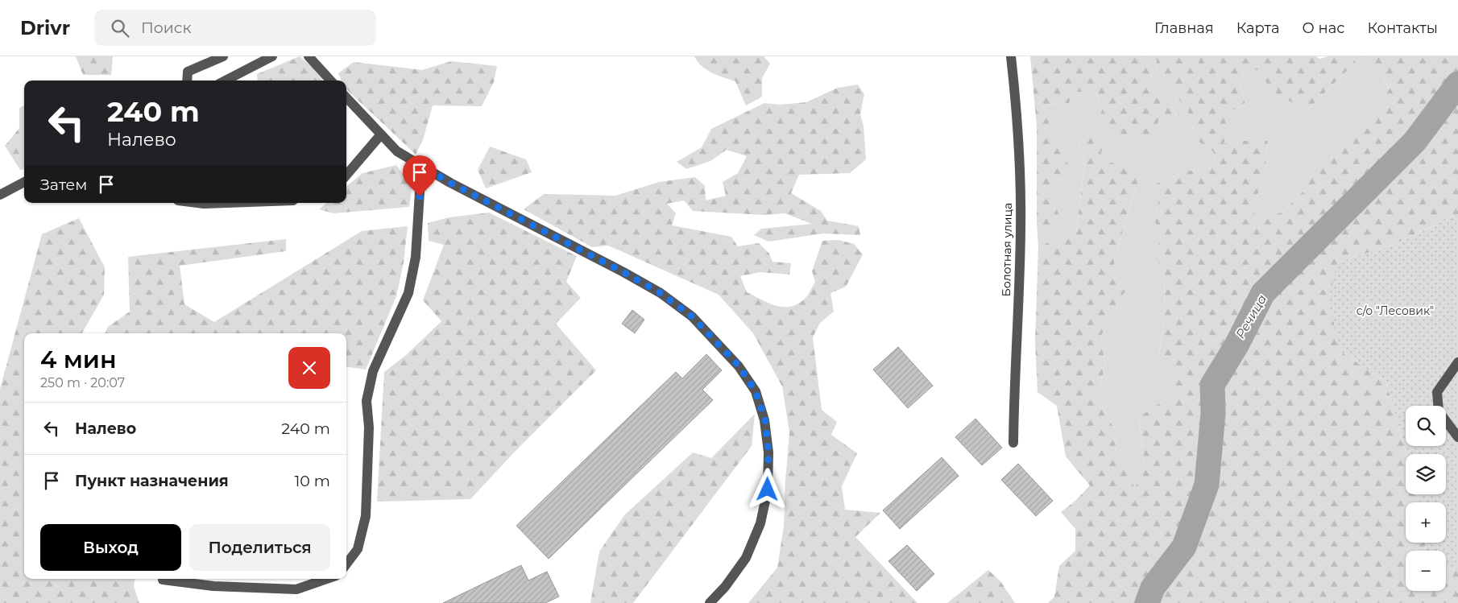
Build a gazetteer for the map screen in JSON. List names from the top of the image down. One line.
{"streets":{"street":["Болотная улица"]},"water":["Речица"],"parks":["с/о \"Лесовик\""],"page":{"header":"Drivr","search":"Поиск","nav":["Главная","Карта","О нас","Контакты"],"turn":["240 m","Налево"],"then":"Затем","heading":["4 мин","250 m · 20:07"],"list":[{"name":"Налево","value":"240 m"},{"name":"Пункт назначения","value":"10 m"}],"map_buttons":["+","−"],"buttons":["Выход","Поделиться"]}}
